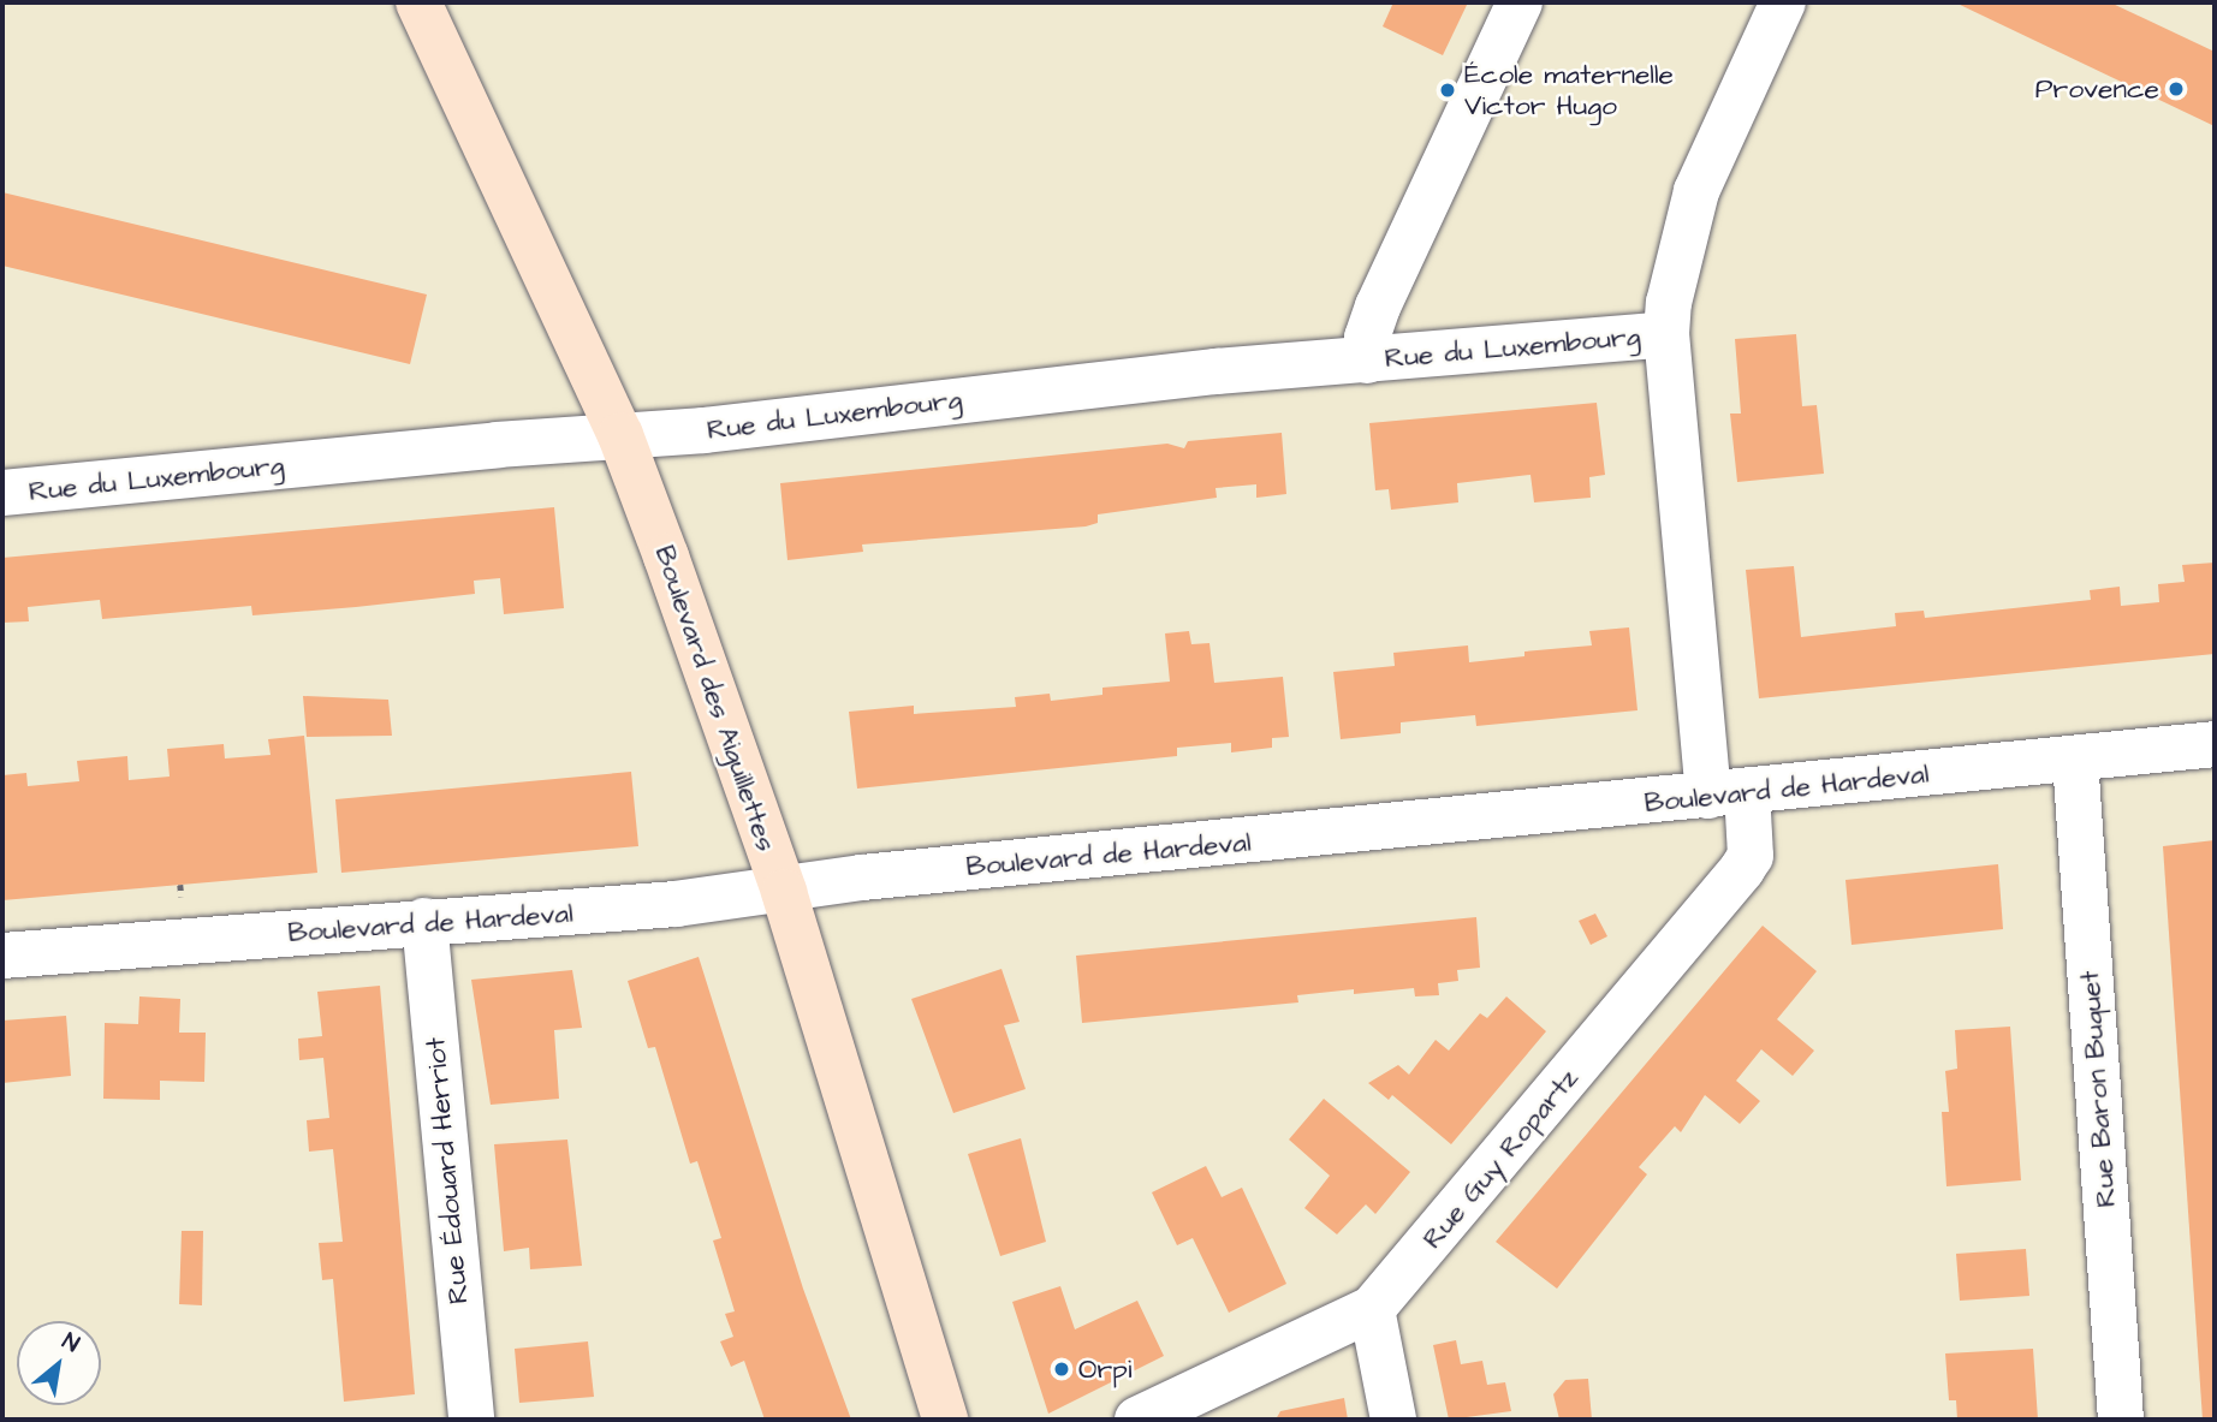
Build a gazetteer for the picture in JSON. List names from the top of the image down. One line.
{"streets":{"main road":["Boulevard des Aiguillettes"],"street":["Rue du Luxembourg","Boulevard de Hardeval","Rue Baron Buquet","Rue Guy Ropartz","Rue Édouard Herriot"]},"crossings":[["Rue du Luxembourg","Boulevard des Aiguillettes"],["Rue du Luxembourg","Rue Guy Ropartz"],["Boulevard des Aiguillettes","Boulevard de Hardeval"],["Boulevard de Hardeval","Rue Baron Buquet"],["Boulevard de Hardeval","Rue Guy Ropartz"],["Boulevard de Hardeval","Rue Édouard Herriot"]],"places":["Provence","École maternelle Victor Hugo","Orpi"],"north":"top right"}
